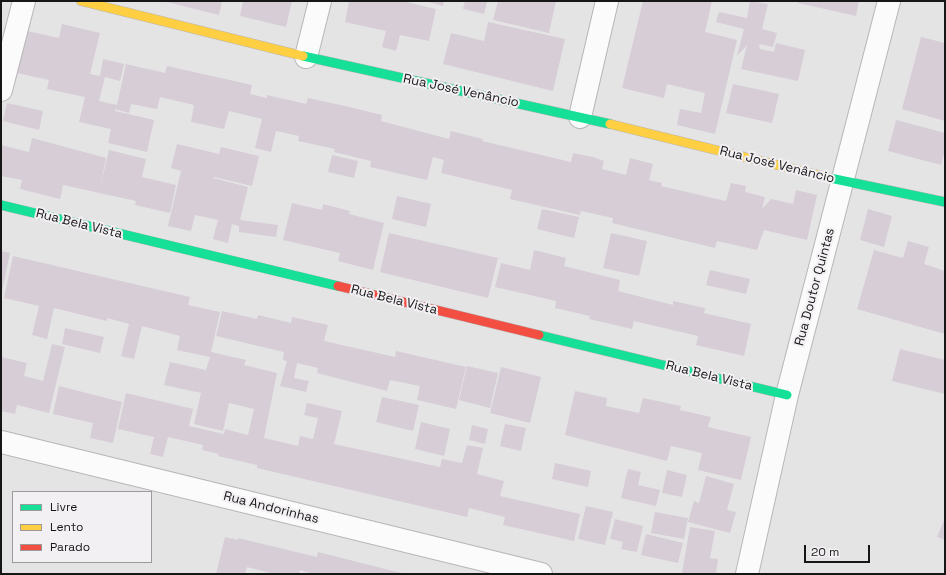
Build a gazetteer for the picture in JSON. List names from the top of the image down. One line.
{"streets":{"street":["Rua José Venâncio","Rua Bela Vista","Rua Doutor Quintas","Rua Andorinhas"]},"crossings":[["Rua José Venâncio","Rua Doutor Quintas"],["Rua Bela Vista","Rua Doutor Quintas"]],"legend":["Livre","Lento","Parado"],"scale_bar":"20 m"}
